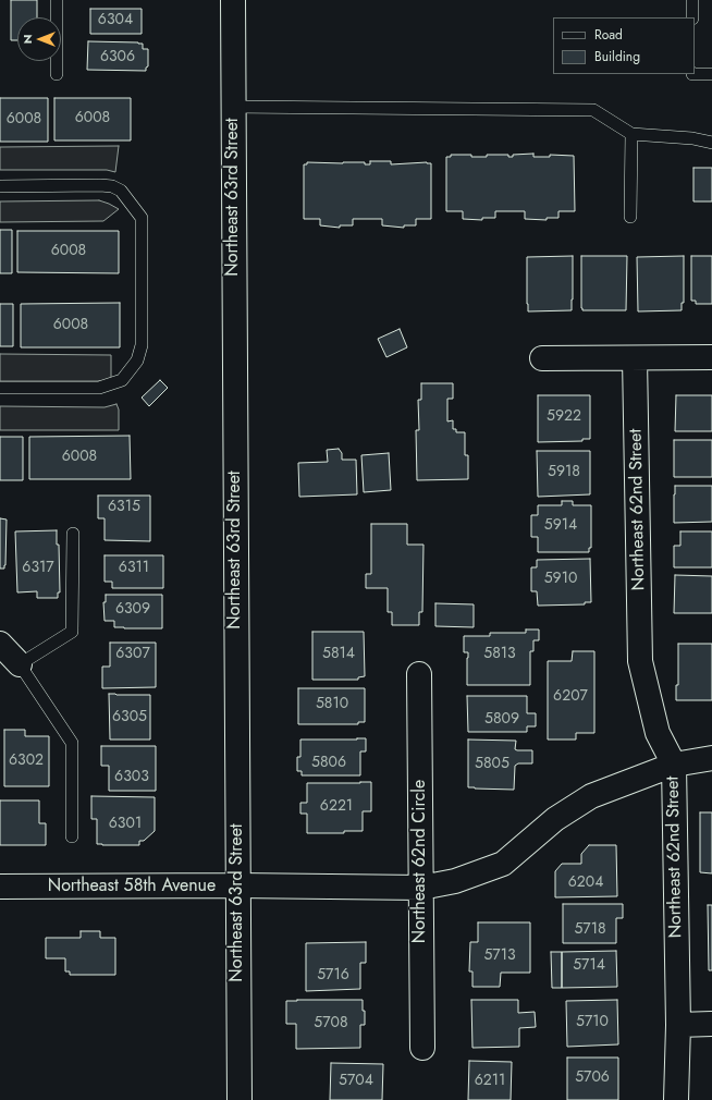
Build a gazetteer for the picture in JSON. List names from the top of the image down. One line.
{"streets":{"street":["Northeast 63rd Street","Northeast 62nd Street","Northeast 62nd Circle","Northeast 58th Avenue"]},"crossings":[["Northeast 63rd Street","Northeast 58th Avenue"],["Northeast 62nd Street","Northeast 58th Avenue"],["Northeast 62nd Circle","Northeast 58th Avenue"]],"house_numbers":["6304","6306","6008","6008","6008","6008","5922","6008","5918","6315","5914","6317","6311","5910","6309","6307","5814","5813","6207","5810","6305","5809","6302","5806","5805","6303","6221","6301","6204","5718","5713","5714","5716","5710","5708","5706","5704","6211"],"legend":["Road","Building"],"north":"left"}
